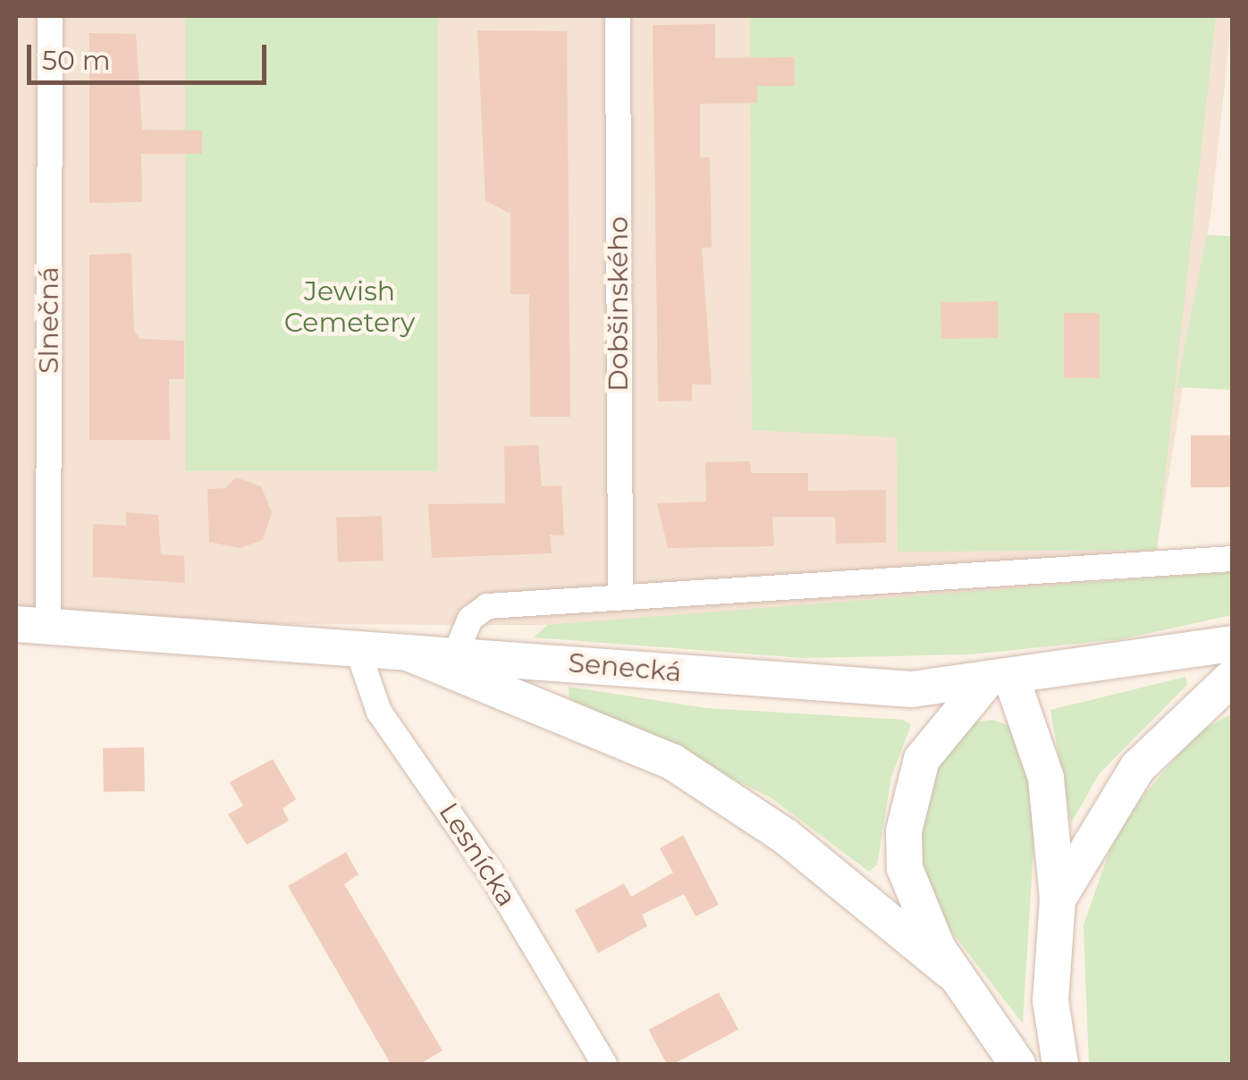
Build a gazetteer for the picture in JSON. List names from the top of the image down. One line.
{"streets":{"main road":["Senecká"],"street":["Dobšinského","Slnečná","Lesnícka"]},"crossings":[["Slnečná","Senecká"],["Senecká","Lesnícka"]],"parks":["Jewish Cemetery"],"scale_bar":"50 m"}
